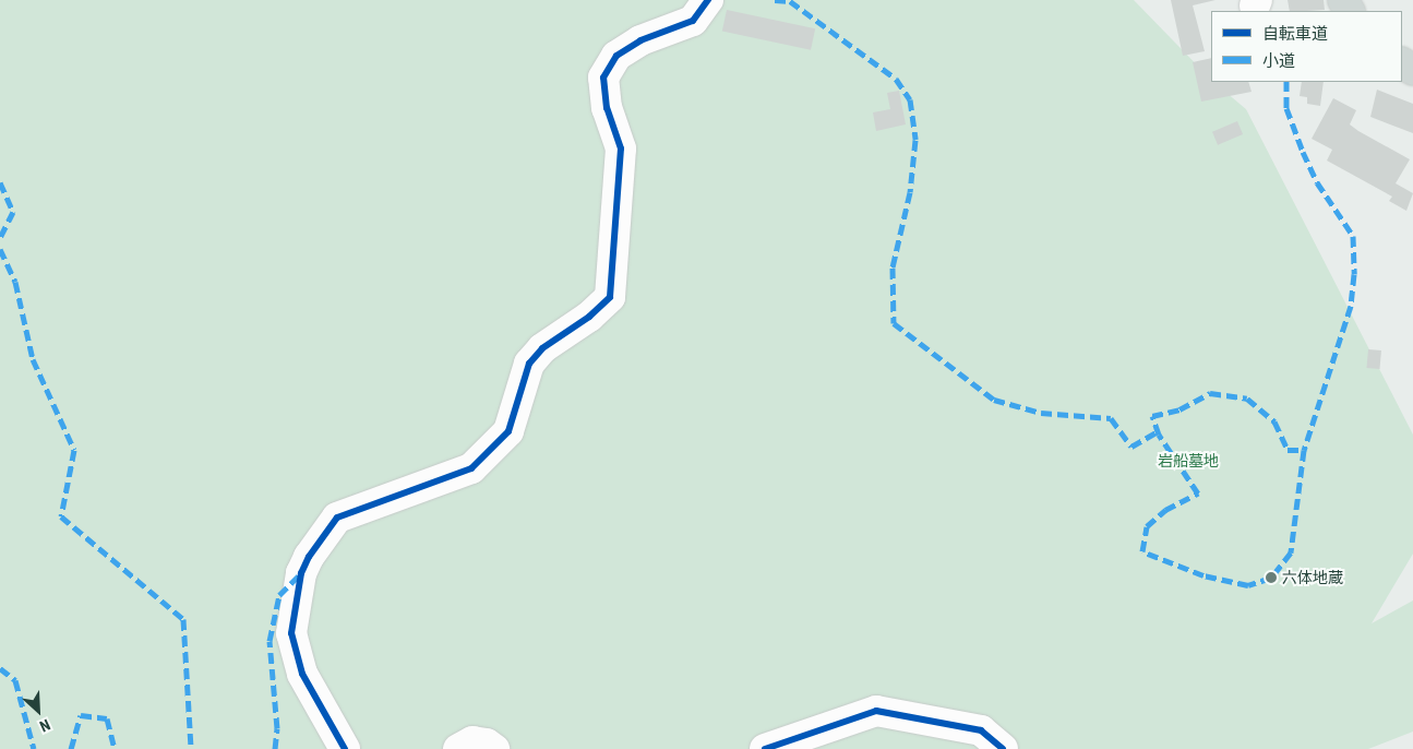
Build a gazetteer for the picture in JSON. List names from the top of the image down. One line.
{"parks":["岩船墓地"],"places":["六体地蔵"],"legend":["自転車道","小道"],"north":"bottom right"}
